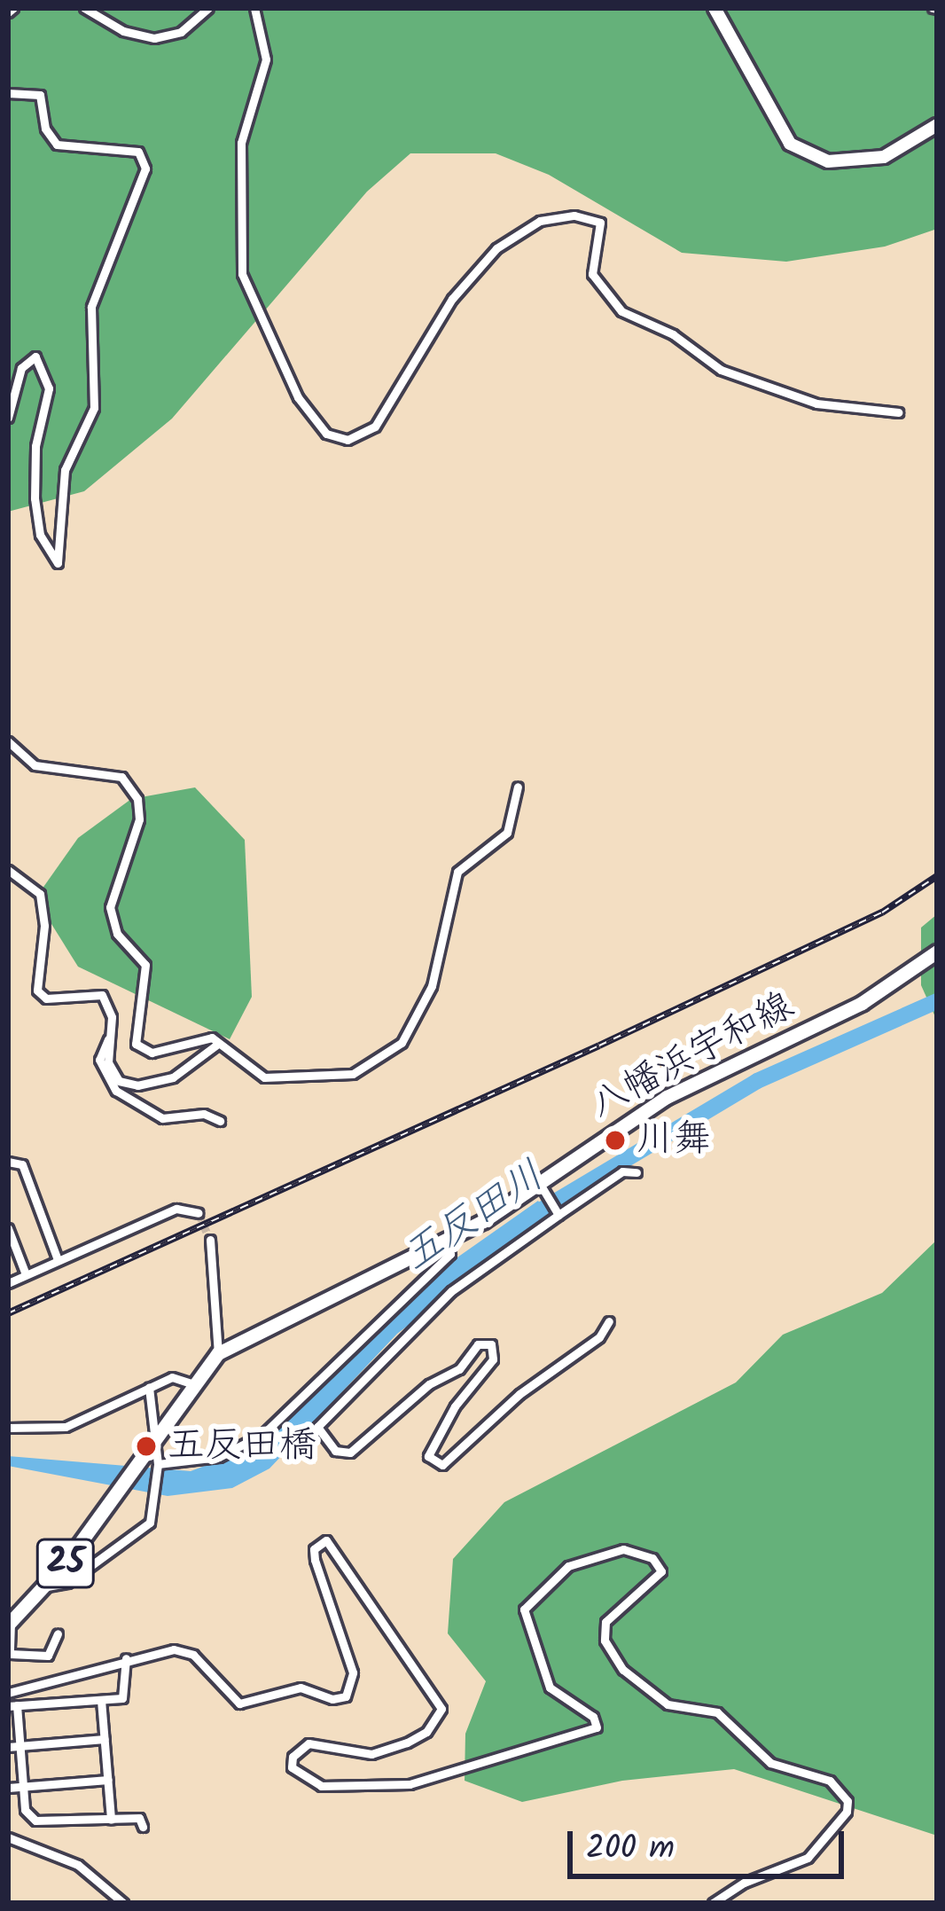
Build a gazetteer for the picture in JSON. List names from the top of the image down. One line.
{"streets":{"main road":["八幡浜宇和線","25"]},"water":["五反田川"],"places":["川舞","五反田橋"],"scale_bar":"200 m"}
